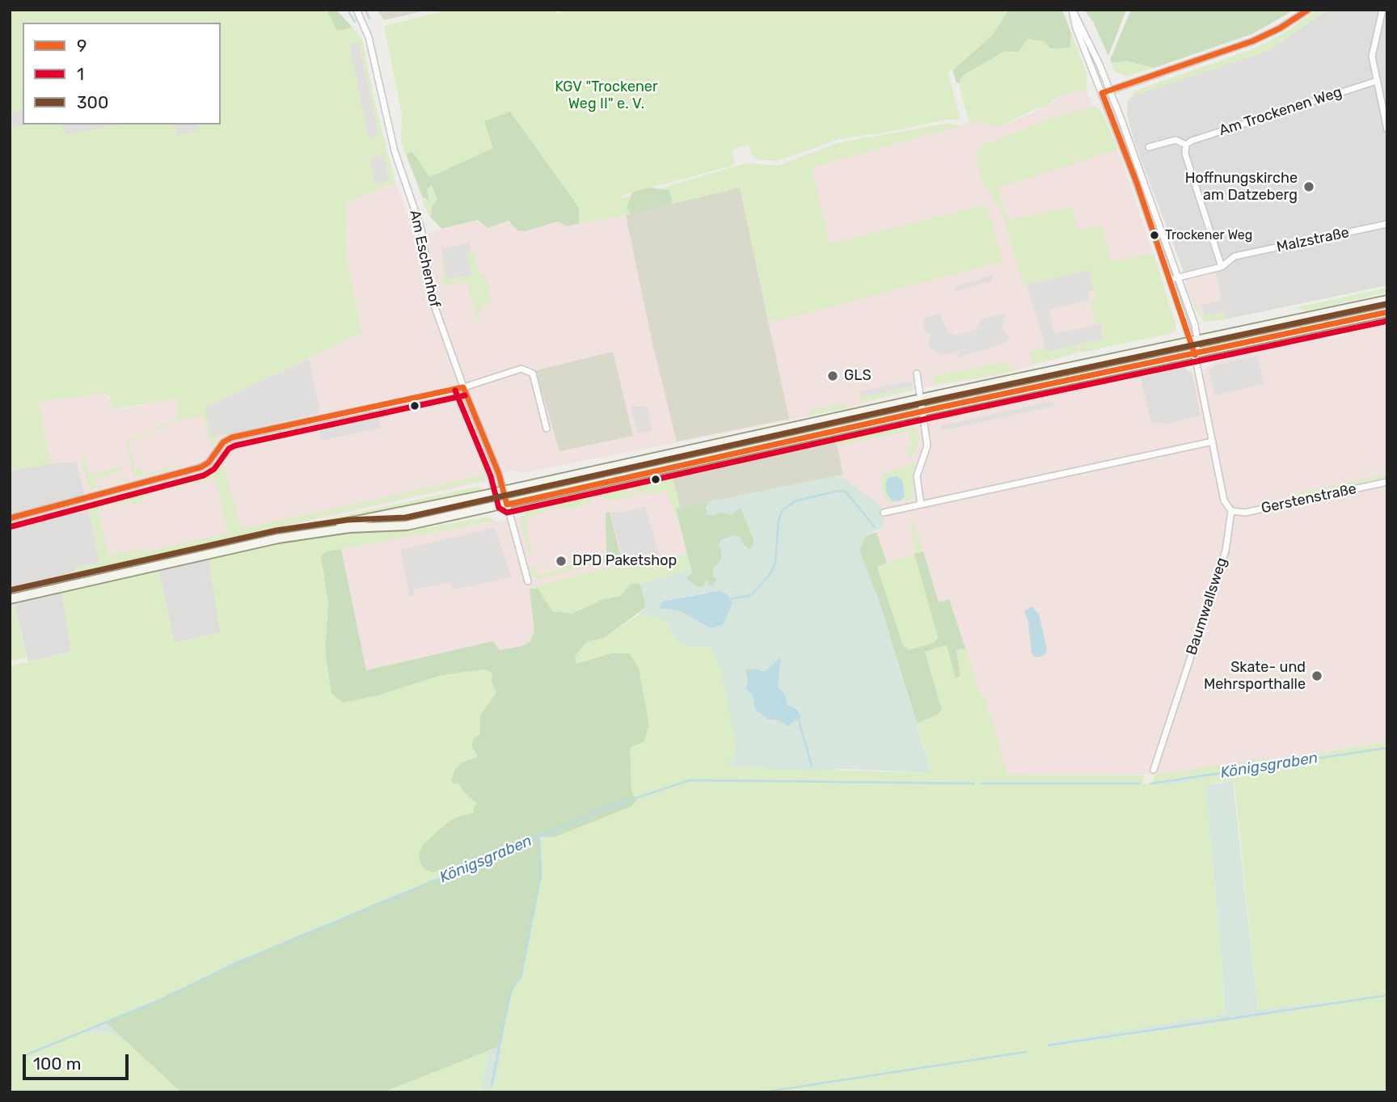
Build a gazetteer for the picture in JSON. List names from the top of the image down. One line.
{"streets":{"street":["Am Trockenen Weg","Malzstraße","Am Eschenhof","Gerstenstraße","Baumwallsweg"]},"crossings":[["Gerstenstraße","Baumwallsweg"]],"water":["Königsgraben"],"parks":["KGV \"Trockener Weg II\" e. V."],"places":["Hoffnungskirche am Datzeberg","Trockener Weg","GLS","DPD Paketshop","Skate- und Mehrsporthalle"],"lines":["transit line 9","transit line 300","transit line 1"],"legend":["9","1","300"],"scale_bar":"100 m"}
